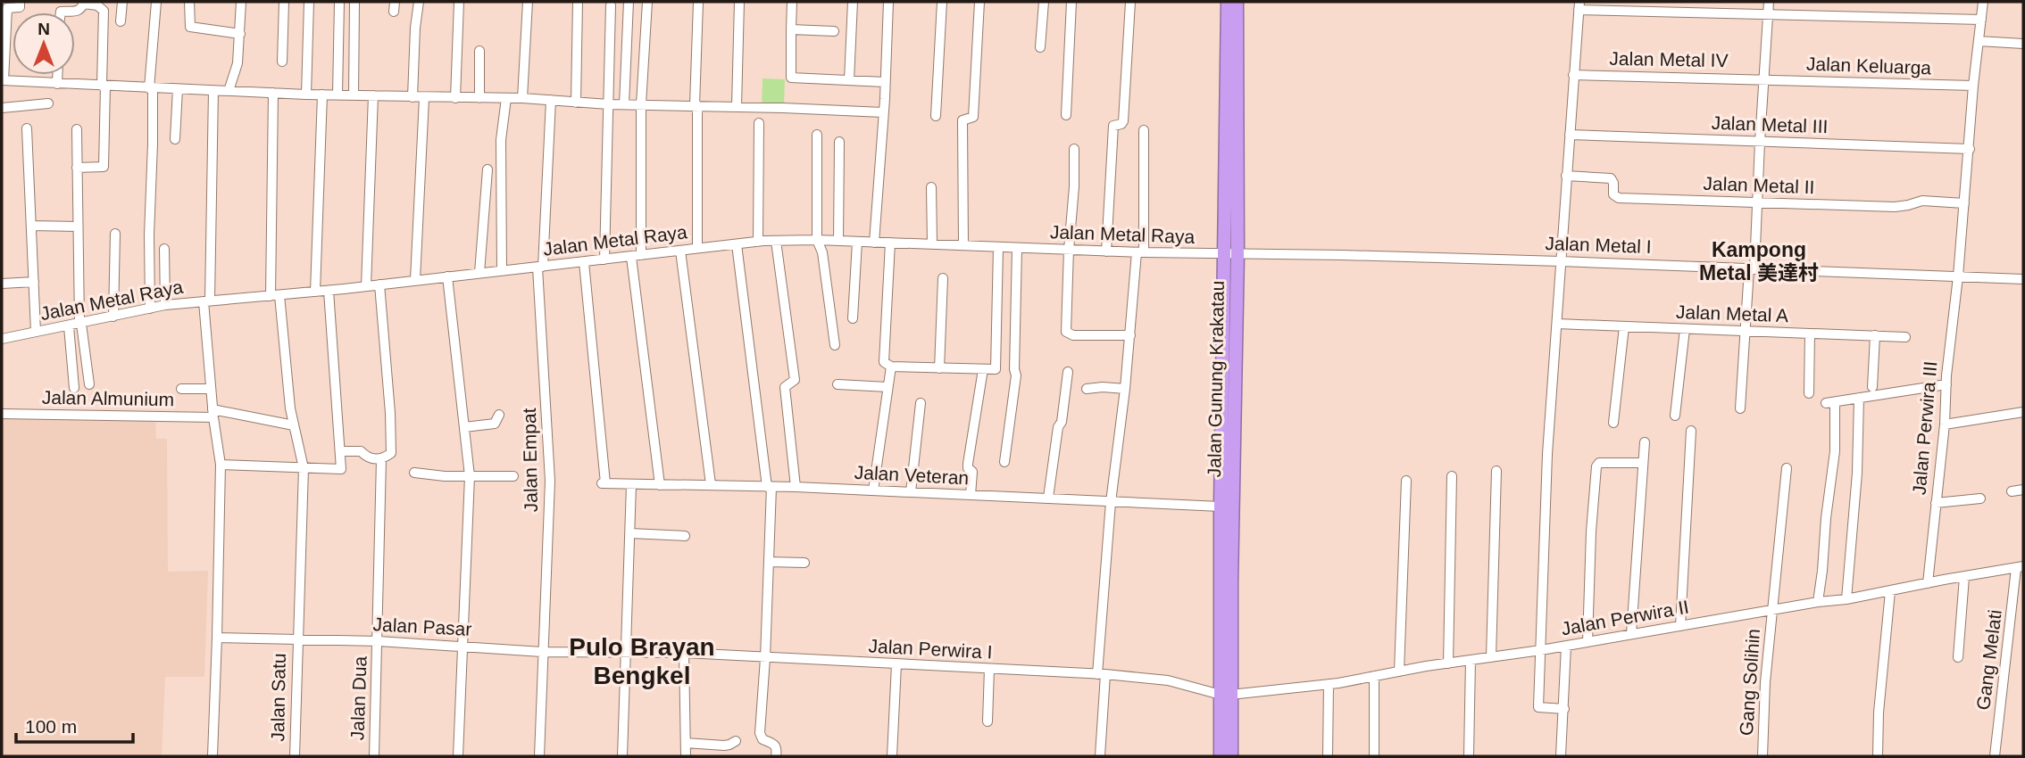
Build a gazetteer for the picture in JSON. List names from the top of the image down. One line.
{"streets":{"highway":["Jalan Gunung Krakatau"],"street":["Jalan Metal IV","Jalan Keluarga","Jalan Metal III","Jalan Metal II","Jalan Metal Raya","Jalan Metal I","Jalan Metal A","Jalan Almunium","Jalan Perwira III","Jalan Empat","Jalan Veteran","Jalan Perwira II","Jalan Pasar","Jalan Perwira I","Gang Melati","Gang Solihin","Jalan Satu","Jalan Dua"]},"crossings":[["Jalan Metal IV","Jalan Keluarga"],["Jalan Keluarga","Jalan Perwira III"],["Jalan Metal III","Jalan Perwira III"],["Jalan Metal II","Jalan Perwira III"],["Jalan Metal Raya","Jalan Metal I"],["Jalan Metal Raya","Jalan Gunung Krakatau"],["Jalan Metal Raya","Jalan Empat"],["Jalan Metal Raya","Jalan Veteran"],["Jalan Metal Raya","Jalan Satu"],["Jalan Metal Raya","Jalan Dua"],["Jalan Metal I","Jalan Gunung Krakatau"],["Jalan Metal I","Jalan Perwira III"],["Jalan Gunung Krakatau","Jalan Veteran"],["Jalan Gunung Krakatau","Jalan Perwira II"],["Jalan Gunung Krakatau","Jalan Perwira I"],["Jalan Almunium","Jalan Satu"],["Jalan Perwira III","Jalan Perwira II"],["Jalan Empat","Jalan Pasar"],["Jalan Perwira II","Jalan Perwira I"],["Jalan Perwira II","Gang Melati"],["Jalan Perwira II","Gang Solihin"],["Jalan Pasar","Jalan Perwira I"],["Jalan Pasar","Jalan Satu"],["Jalan Pasar","Jalan Dua"]],"districts":["Kampong Metal 美達村","Pulo Brayan Bengkel"],"scale_bar":"100 m","north":"top"}
